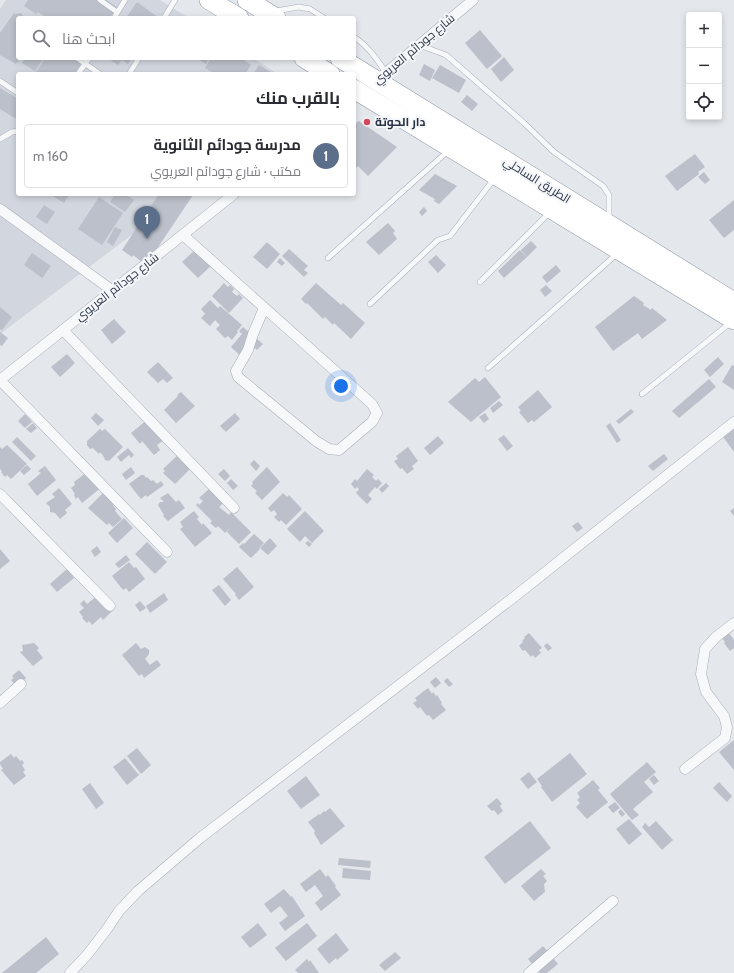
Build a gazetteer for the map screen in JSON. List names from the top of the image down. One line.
{"streets":{"highway":["الطريق الساحلي"],"street":["شارع جودائم العريوي"]},"crossings":[["شارع جودائم العريوي","الطريق الساحلي"]],"places":["دار الحوتة"],"page":{"map_buttons":["+","−"],"search":"ابحث هنا","heading":"بالقرب منك","list":[{"mark":"1","name":"مدرسة جودائم الثانوية","note":"مكتب · شارع جودائم العريوي","value":"160 m"}],"pins":"1"}}
